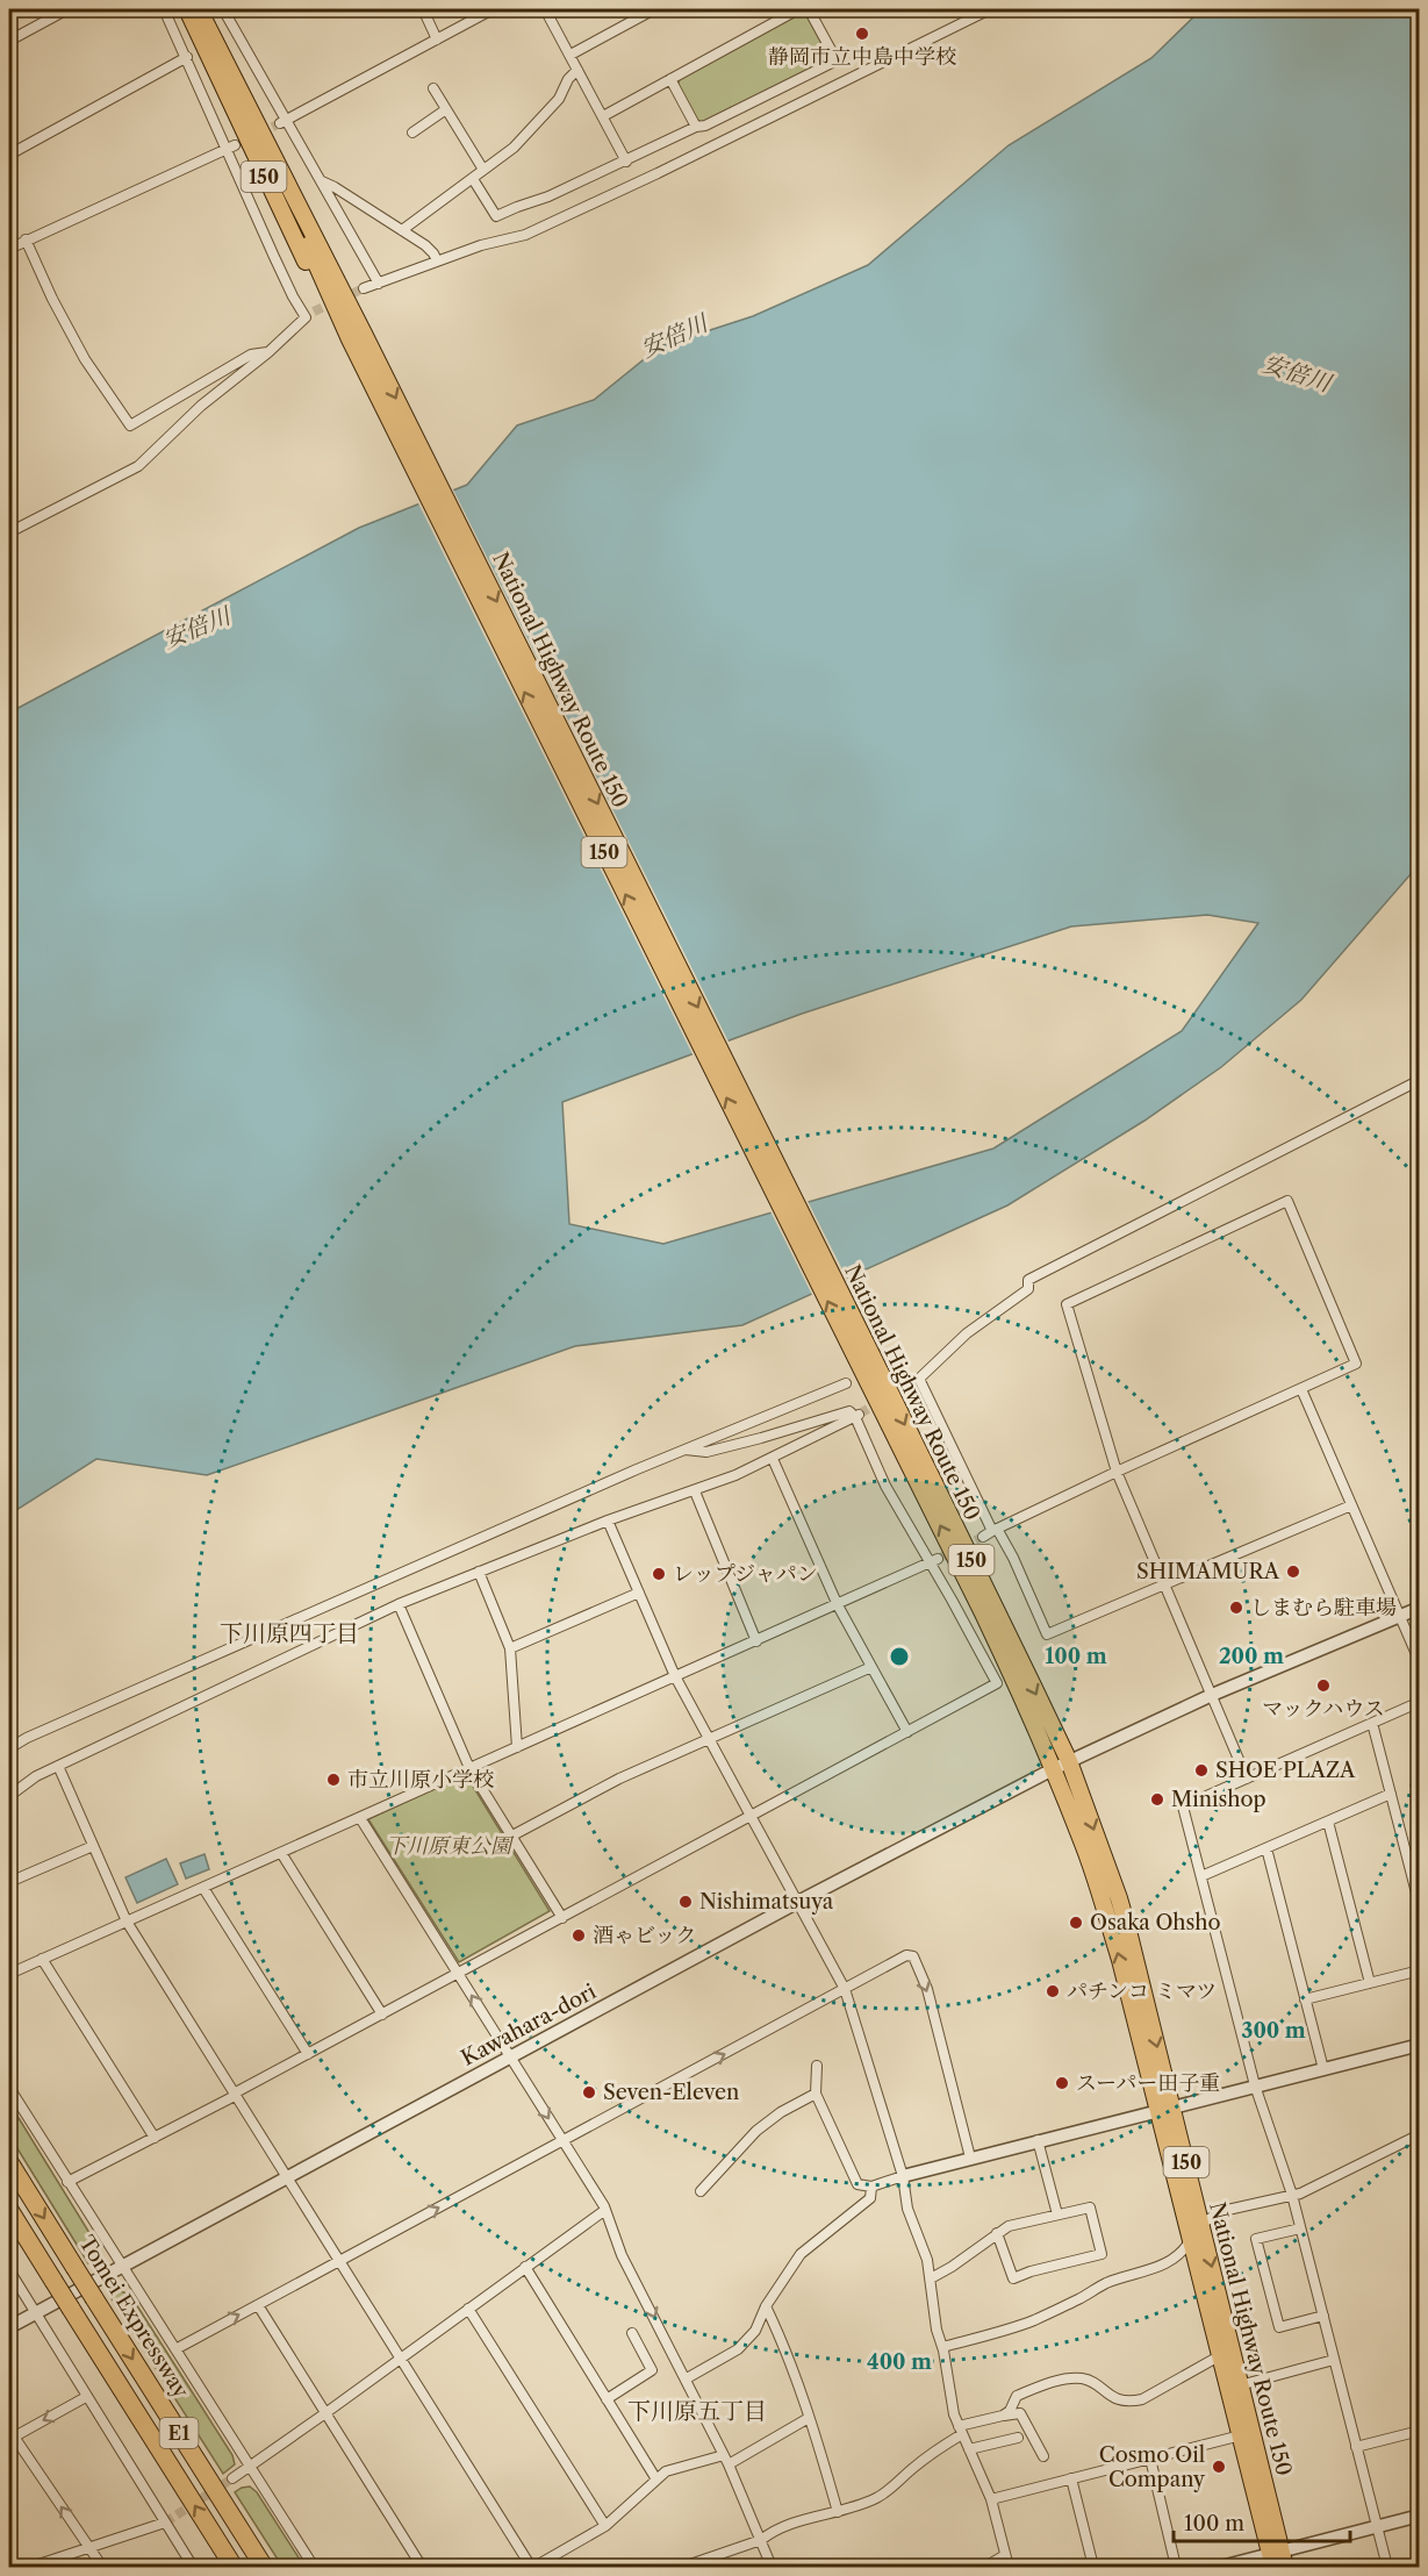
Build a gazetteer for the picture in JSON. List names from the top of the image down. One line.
{"streets":{"highway":["150","National Highway Route 150","Tomei Expressway","E1"],"street":["Kawahara-dori"]},"crossings":[["150","National Highway Route 150"],["National Highway Route 150","Kawahara-dori"]],"districts":["下川原四丁目","下川原五丁目"],"water":["安倍川"],"parks":["下川原東公園"],"places":["静岡市立中島中学校","SHIMAMURA","レップジャパン","しまむら駐車場","マックハウス","SHOE PLAZA","市立川原小学校","Minishop","Nishimatsuya","Osaka Ohsho","酒ゃビック","パチンコ ミマツ","スーパー田子重","Seven-Eleven","Cosmo Oil Company"],"scale_bar":"100 m","rings":["100 m","200 m","300 m","400 m"]}
